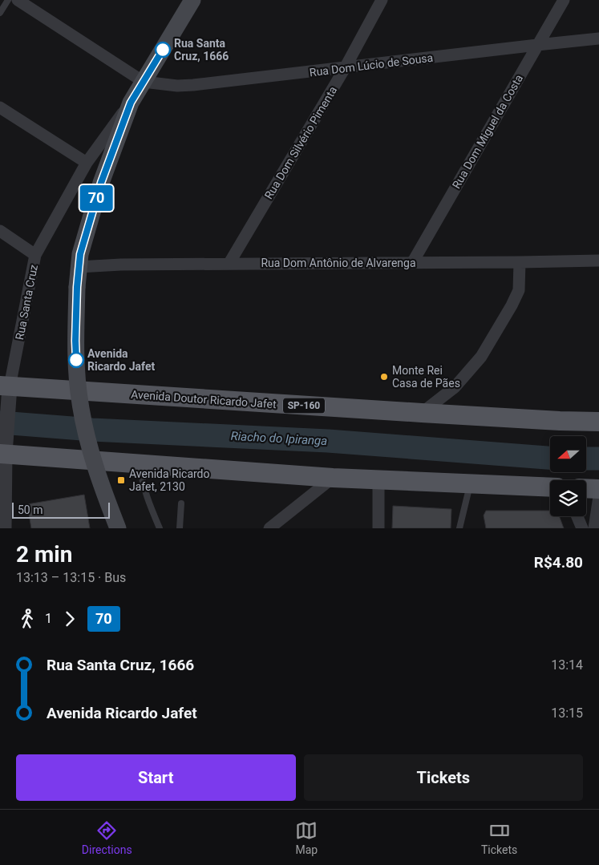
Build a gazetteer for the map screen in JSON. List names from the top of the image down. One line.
{"streets":{"main road":["Rua Santa Cruz","Avenida Doutor Ricardo Jafet","SP-160"],"street":["Rua Dom Lúcio de Sousa","Rua Dom Miguel da Costa","Rua Dom Silvério Pimenta","Rua Dom Antônio de Alvarenga"]},"crossings":[["Rua Dom Lúcio de Sousa","Rua Dom Miguel da Costa"],["Rua Dom Lúcio de Sousa","Rua Dom Silvério Pimenta"],["Rua Dom Lúcio de Sousa","Rua Santa Cruz"],["Rua Dom Miguel da Costa","Rua Dom Antônio de Alvarenga"],["Rua Dom Silvério Pimenta","Rua Dom Antônio de Alvarenga"],["Rua Dom Antônio de Alvarenga","Rua Santa Cruz"],["Rua Santa Cruz","Avenida Doutor Ricardo Jafet"]],"water":["Riacho do Ipiranga"],"places":{"other":["Rua Santa Cruz, 1666","Avenida Ricardo Jafet","Monte Rei Casa de Pães"],"transit":["Avenida Ricardo Jafet, 2130"]},"lines":["bus line 70"],"scale_bar":"50 m","north":"left","page":{"on_map":"70","scale":"50 m","heading":["2 min","13:13 – 13:15 · Bus","R$4.80"],"legs":["1","70"],"list":[{"name":"Rua Santa Cruz, 1666","value":"13:14"},{"name":"Avenida Ricardo Jafet","value":"13:15"}],"buttons":["Start","Tickets"],"tabs":["Directions","Map","Tickets"]}}
